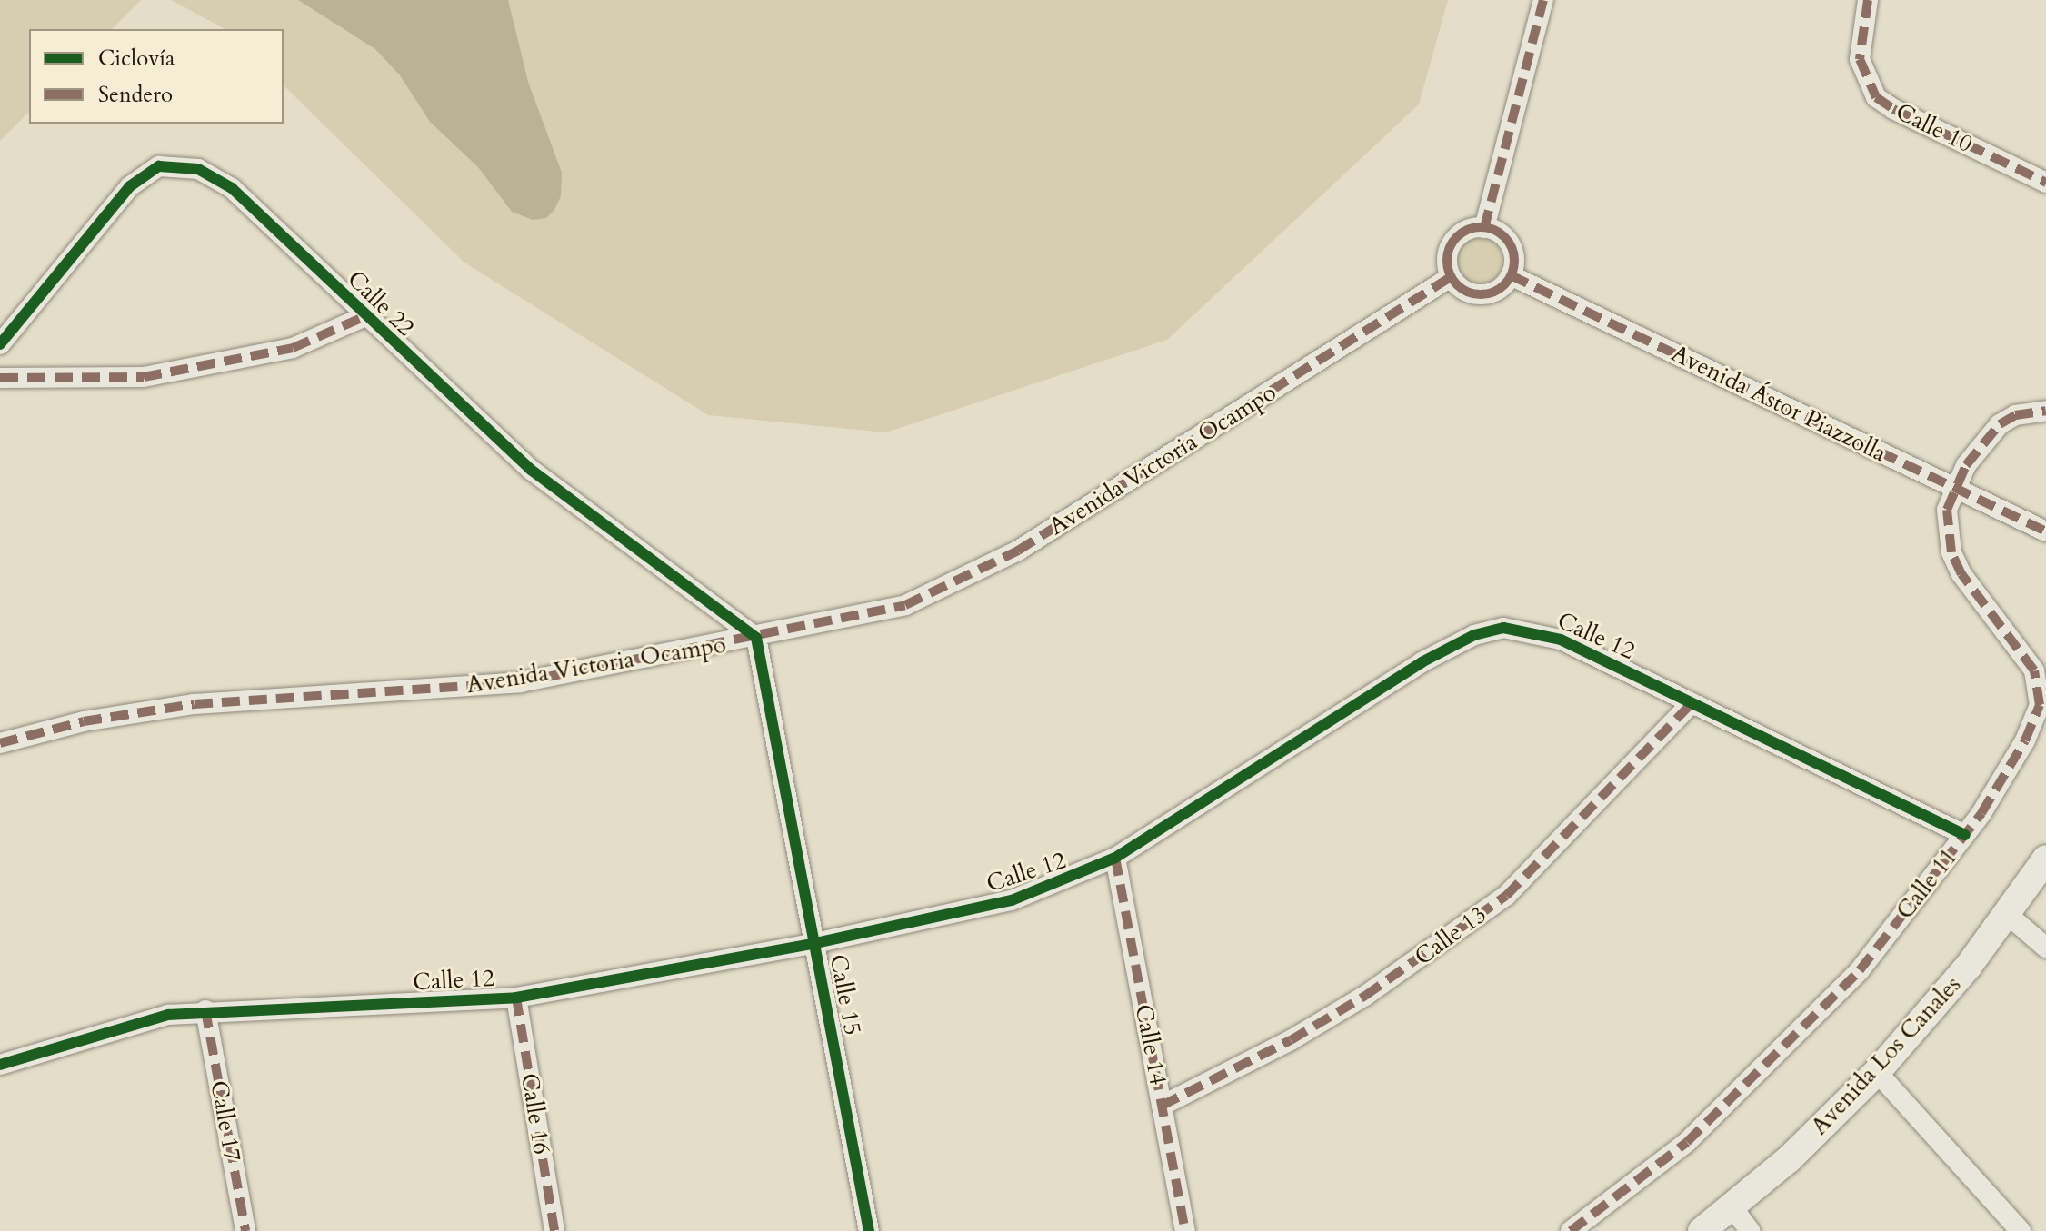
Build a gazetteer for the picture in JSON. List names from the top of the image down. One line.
{"streets":{"main road":["Avenida Los Canales"],"street":["Calle 10","Calle 22","Avenida Ástor Piazzolla","Avenida Victoria Ocampo","Calle 12","Calle 11","Calle 13","Calle 15","Calle 14","Calle 16","Calle 17"]},"crossings":[["Calle 22","Avenida Victoria Ocampo"],["Calle 22","Calle 15"],["Avenida Ástor Piazzolla","Avenida Victoria Ocampo"],["Avenida Ástor Piazzolla","Calle 11"],["Avenida Victoria Ocampo","Calle 15"],["Calle 12","Calle 11"],["Calle 12","Calle 13"],["Calle 12","Calle 15"],["Calle 12","Calle 14"],["Calle 12","Calle 16"],["Calle 12","Calle 17"],["Calle 13","Calle 14"]],"legend":["Ciclovía","Sendero"]}
